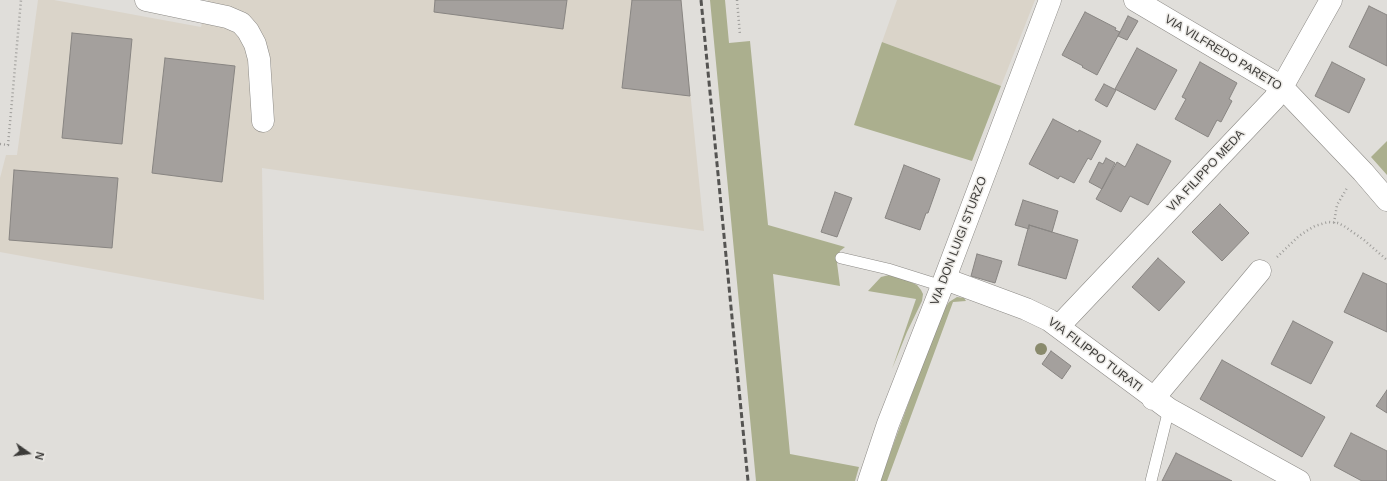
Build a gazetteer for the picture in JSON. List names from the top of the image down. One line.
{"streets":{"street":["VIA VILFREDO PARETO","VIA FILIPPO MEDA","VIA DON LUIGI STURZO","VIA FILIPPO TURATI"]},"crossings":[["VIA VILFREDO PARETO","VIA FILIPPO MEDA"],["VIA FILIPPO MEDA","VIA FILIPPO TURATI"],["VIA DON LUIGI STURZO","VIA FILIPPO TURATI"]],"north":"right"}
